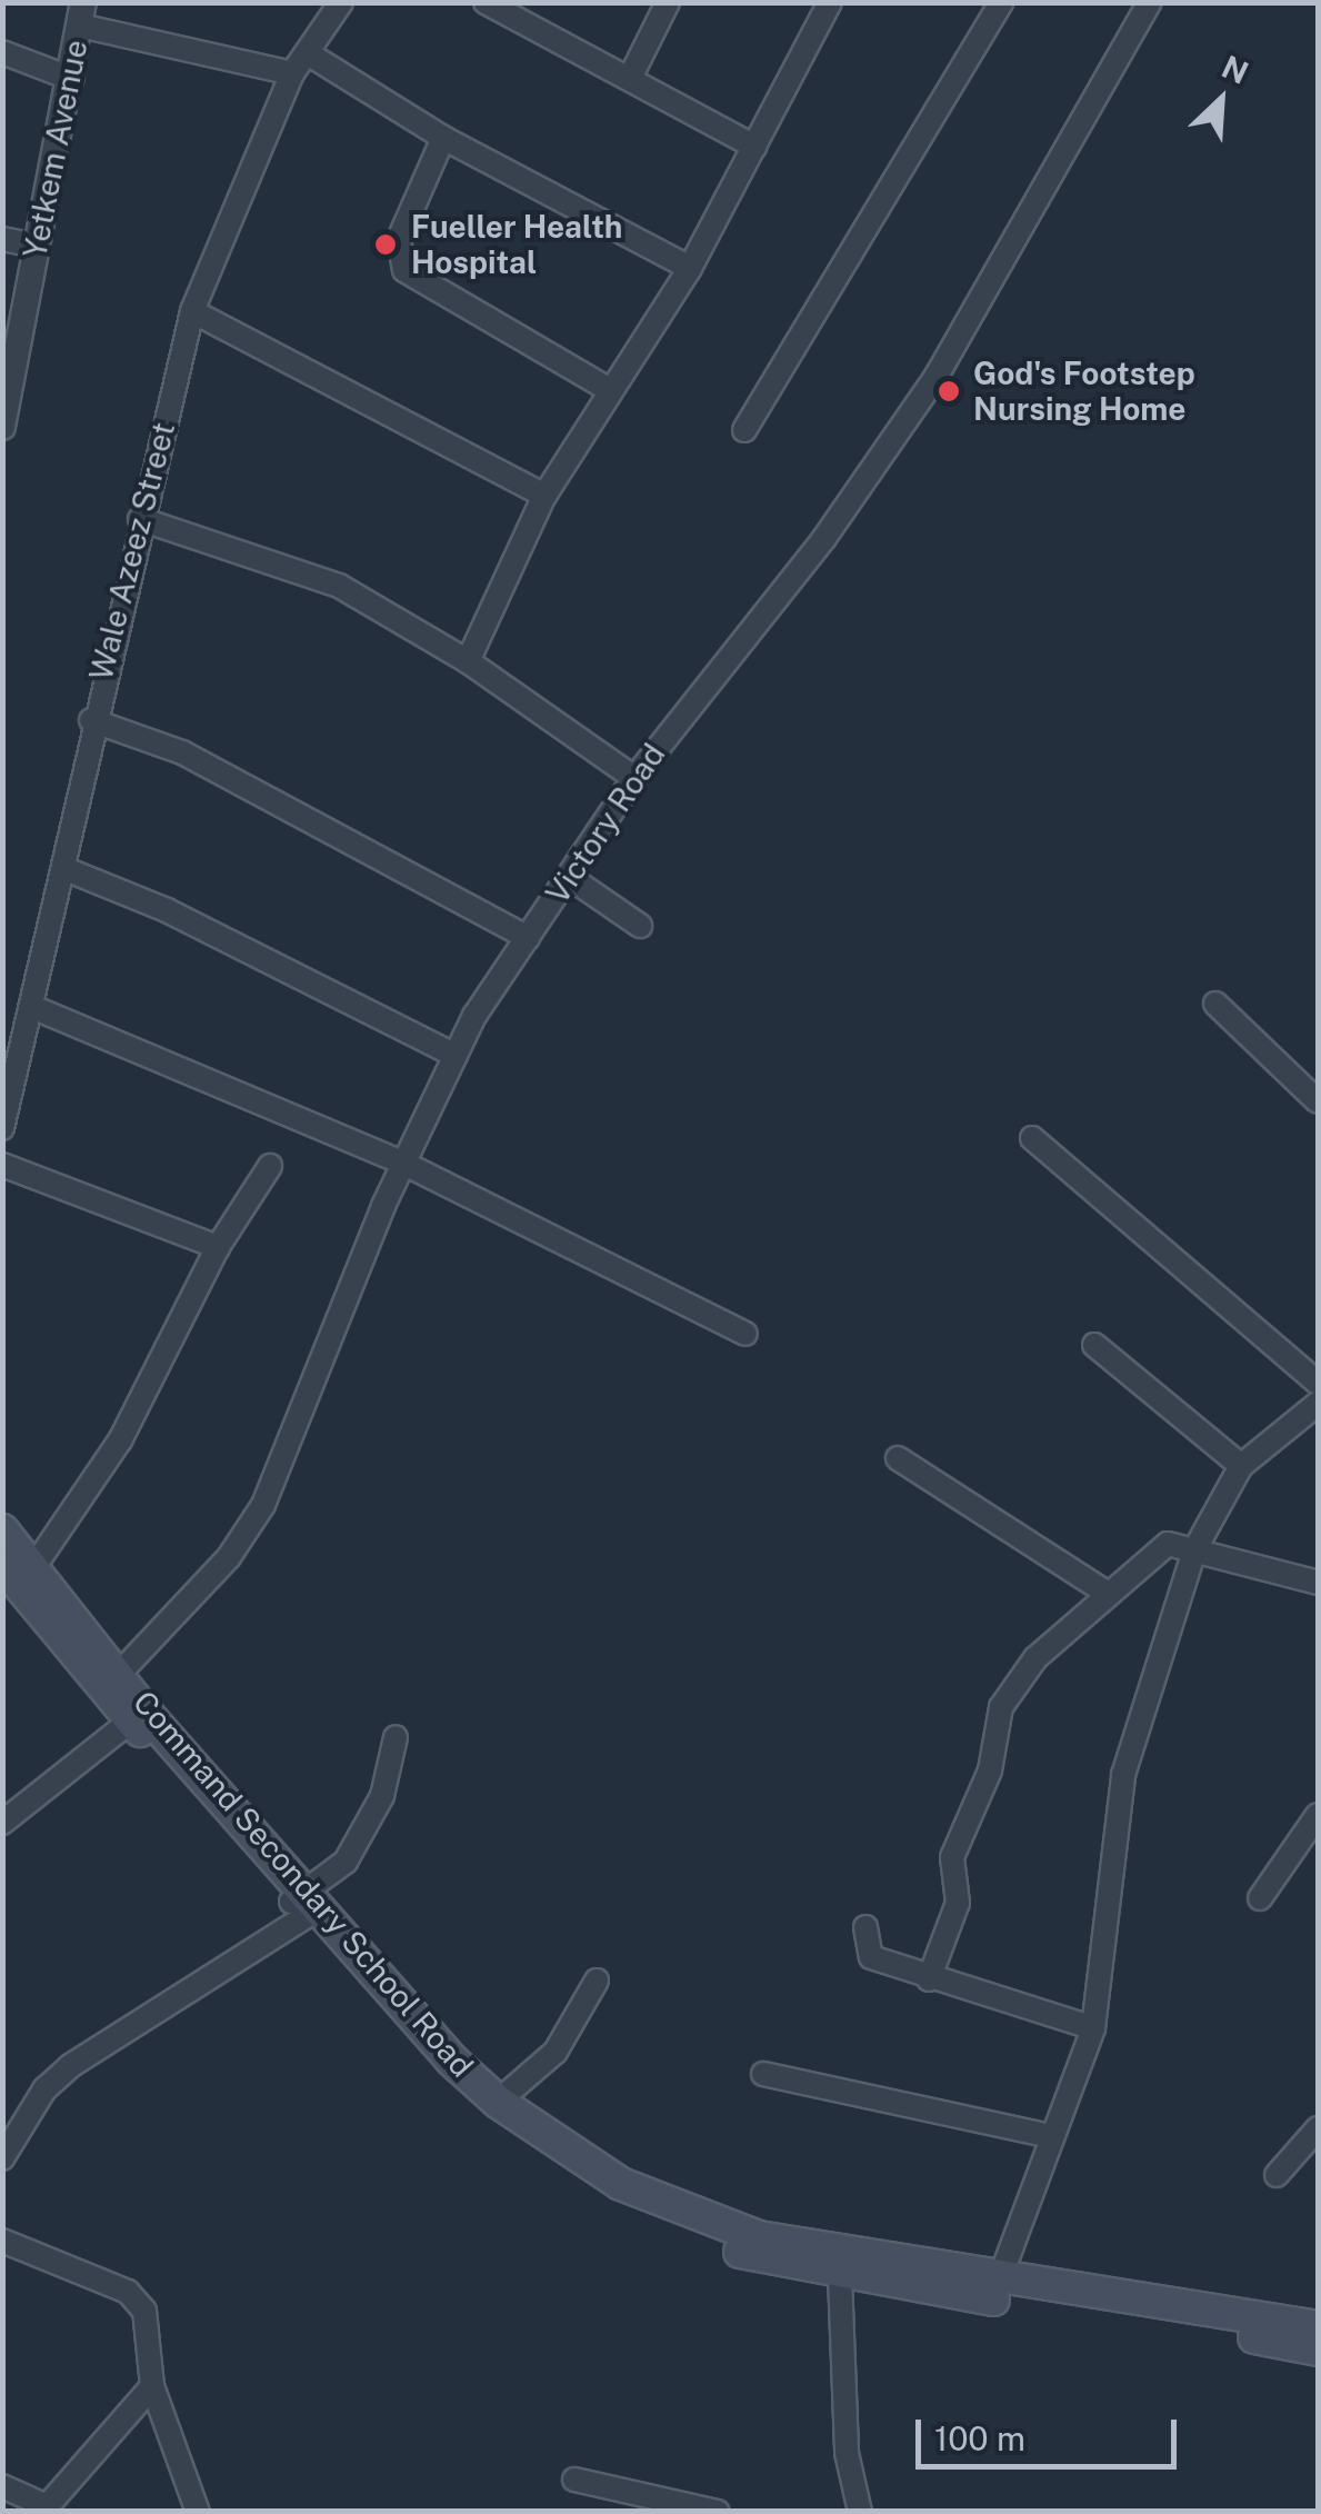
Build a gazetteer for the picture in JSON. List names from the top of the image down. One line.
{"streets":{"main road":["Command Secondary School Road"],"street":["Yetkem Avenue","Wale Azeez Street","Victory Road"]},"crossings":[["Victory Road","Command Secondary School Road"]],"places":["Fueller Health Hospital","God's Footstep Nursing Home"],"scale_bar":"100 m","north":"top right"}
